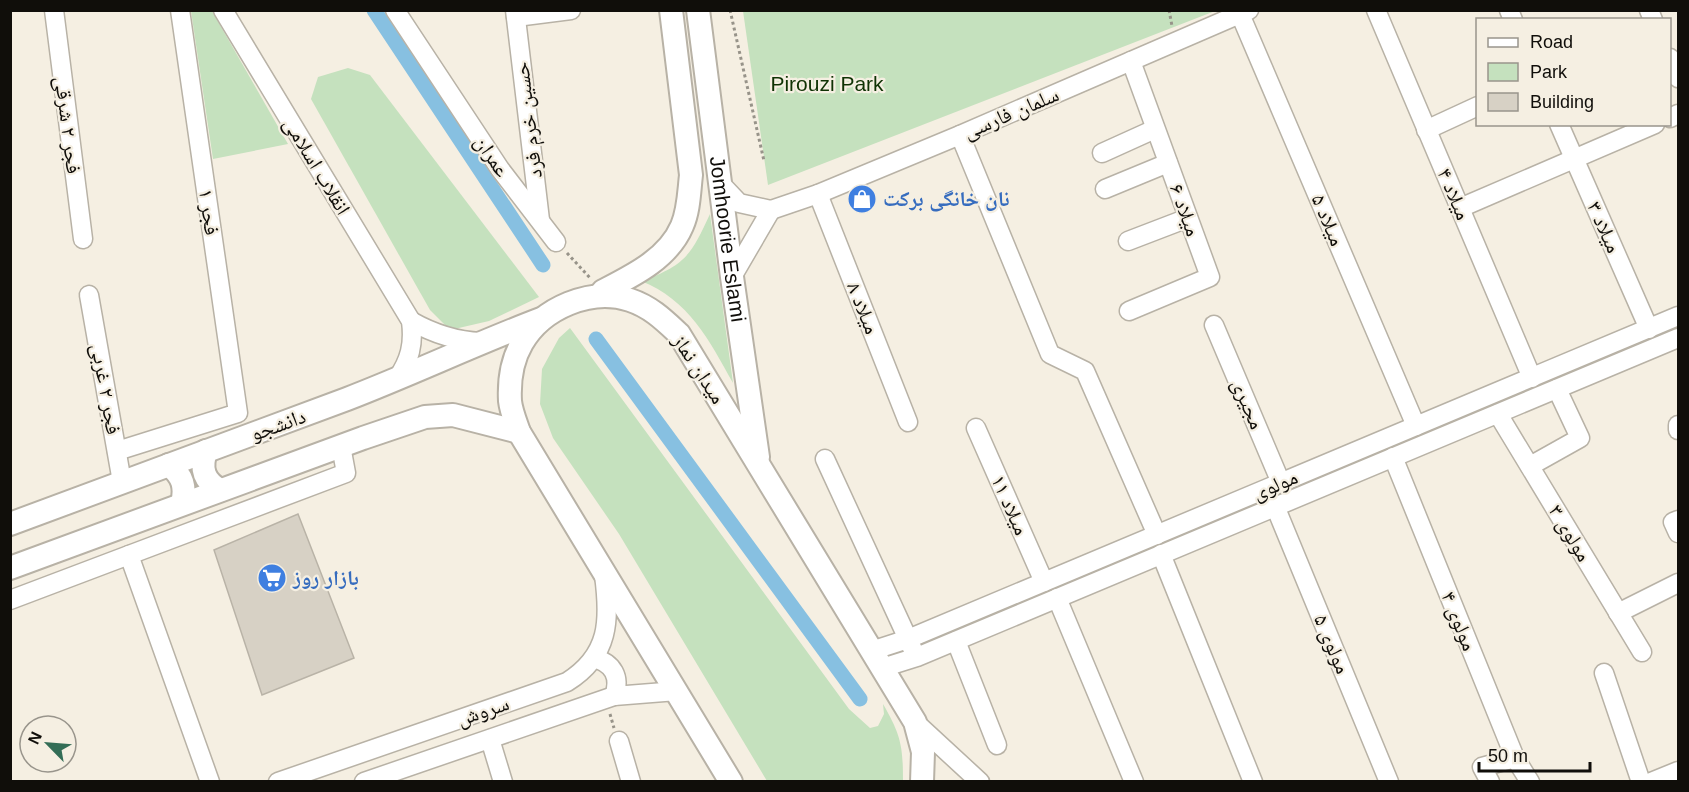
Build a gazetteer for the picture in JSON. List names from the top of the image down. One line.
{"streets":{"main road":["Jomhoorie Eslami","میدان نماز","دانشجو"],"street":["سلمان فارسی","حسین خرم فرد","فجر ۲ شرقی","عمران","انقلاب اسلامی","میلاد ۴","میلاد ۶","فجر ۱","میلاد ۵","میلاد ۳","میلاد ۸","فجر ۲ غربی","مجیری","مولوی","میلاد ۱۱","مولوی ۳","مولوی ۴","مولوی ۵","سروش"]},"crossings":[["سلمان فارسی","میلاد ۶"],["سلمان فارسی","میلاد ۵"],["سلمان فارسی","میلاد ۸"],["حسین خرم فرد","عمران"],["میلاد ۴","مولوی"],["فجر ۱","فجر ۲ غربی"],["میلاد ۵","مولوی"],["میلاد ۳","مولوی"],["Jomhoorie Eslami","میدان نماز"],["میدان نماز","دانشجو"],["میدان نماز","مولوی"],["میدان نماز","سروش"],["فجر ۲ غربی","دانشجو"],["مجیری","مولوی"],["مولوی","میلاد ۱۱"],["مولوی","مولوی ۳"],["مولوی","مولوی ۴"],["مولوی","مولوی ۵"]],"parks":["Pirouzi Park"],"places":{"shop":["نان خانگی برکت"],"supermarket":["بازار روز"]},"legend":["Road","Park","Building"],"scale_bar":"50 m","north":"top left"}
